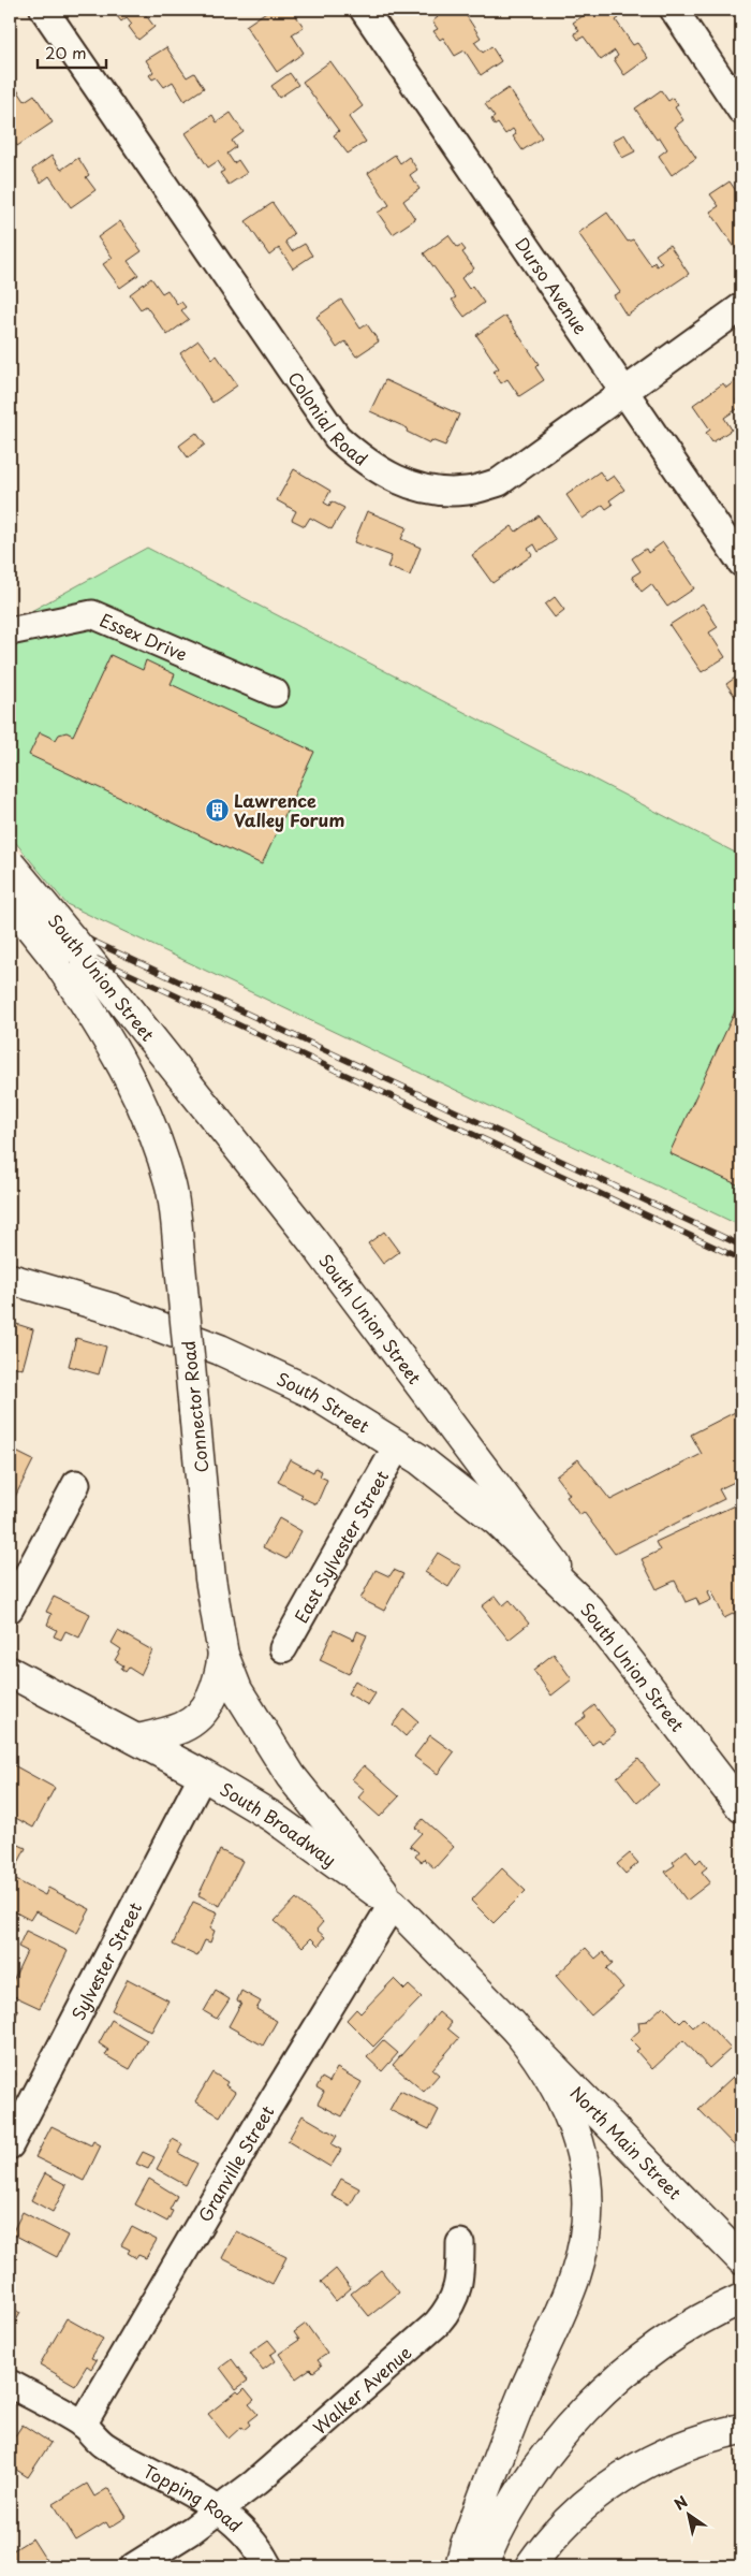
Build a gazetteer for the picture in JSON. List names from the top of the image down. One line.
{"streets":{"main road":["South Union Street","South Street","Connector Road","South Broadway","North Main Street"],"street":["Durso Avenue","Colonial Road","Essex Drive","East Sylvester Street","Sylvester Street","Granville Street","Walker Avenue","Topping Road"]},"crossings":[["Durso Avenue","Colonial Road"],["South Union Street","South Street"],["South Union Street","Connector Road"],["South Street","East Sylvester Street"],["Connector Road","South Broadway"],["Connector Road","Granville Street"],["South Broadway","Sylvester Street"],["South Broadway","North Main Street"],["South Broadway","Granville Street"],["Granville Street","Topping Road"],["Walker Avenue","Topping Road"]],"places":{"building":["Lawrence Valley Forum"]},"scale_bar":"20 m","north":"top left"}
